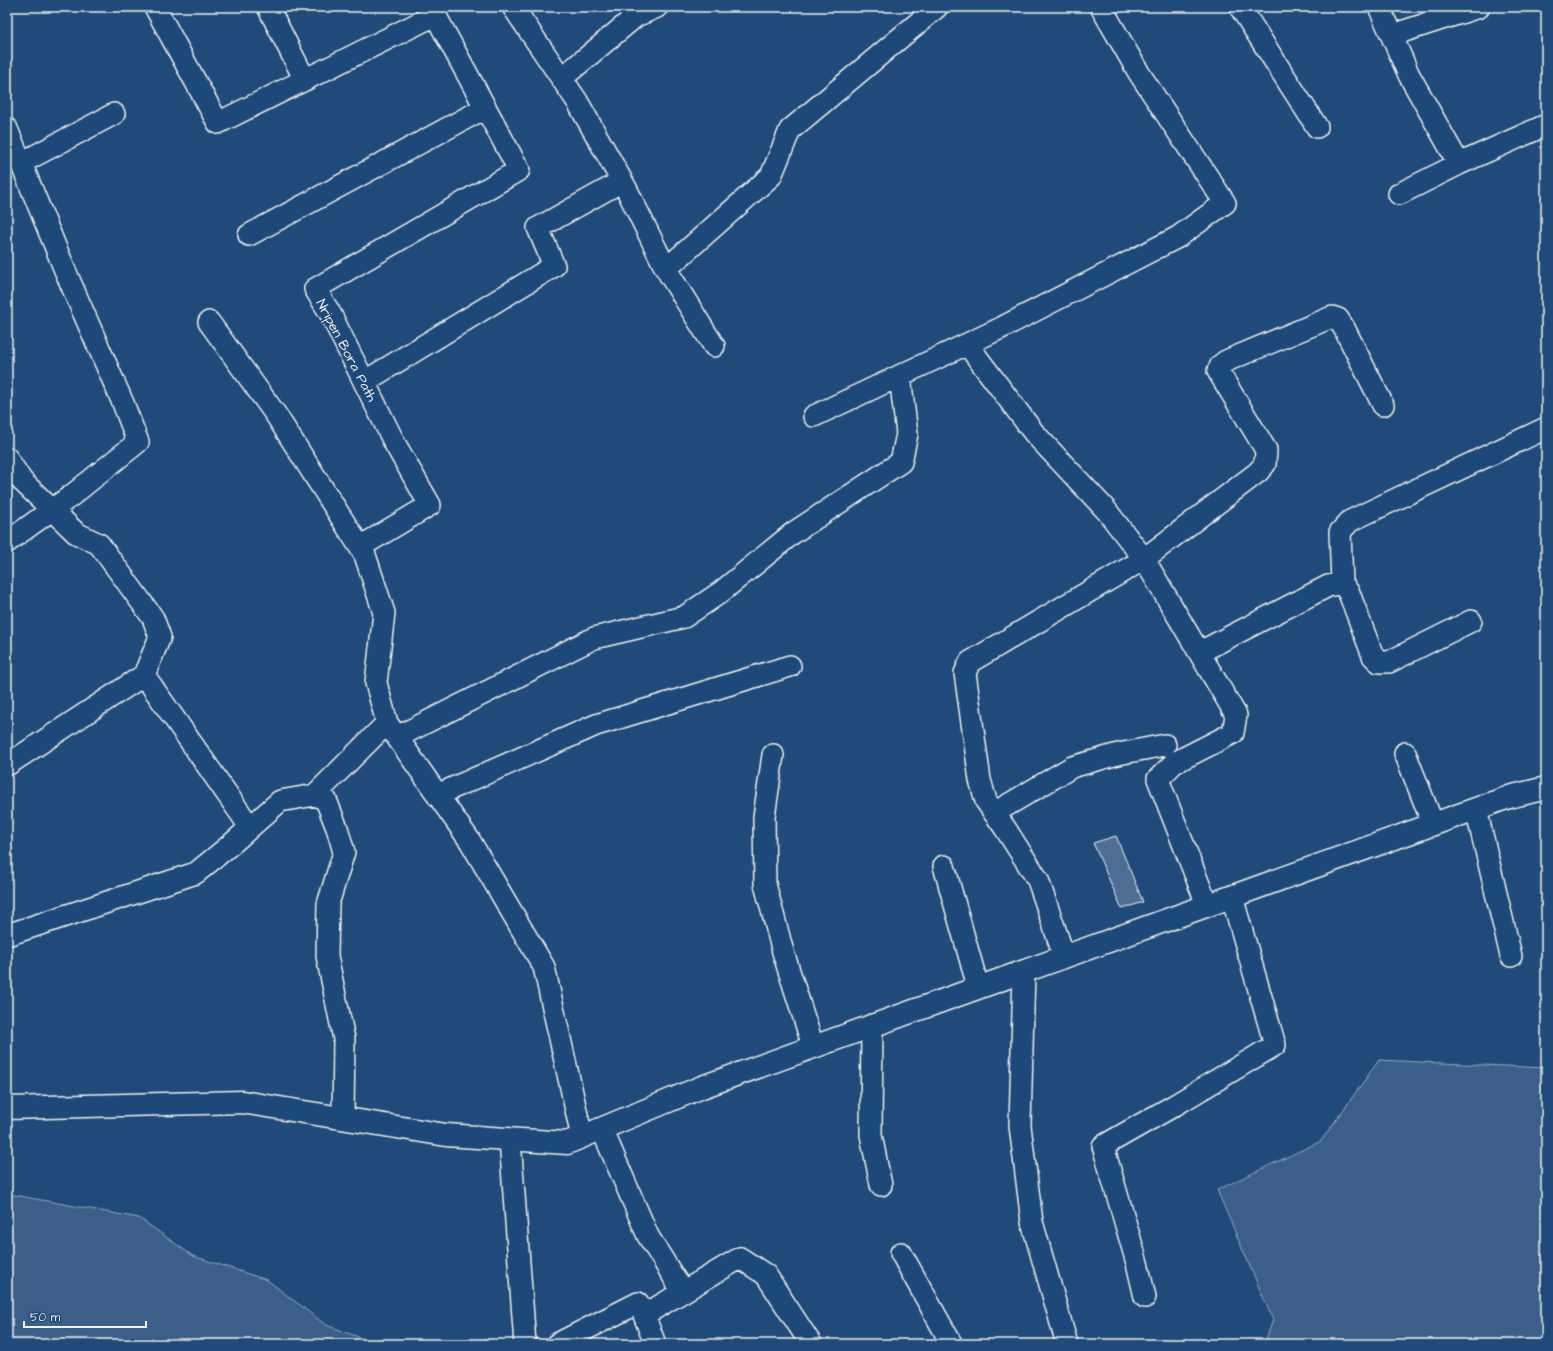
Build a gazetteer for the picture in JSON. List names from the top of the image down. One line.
{"streets":{"street":["Nripen Bora Path"]},"scale_bar":"50 m"}
